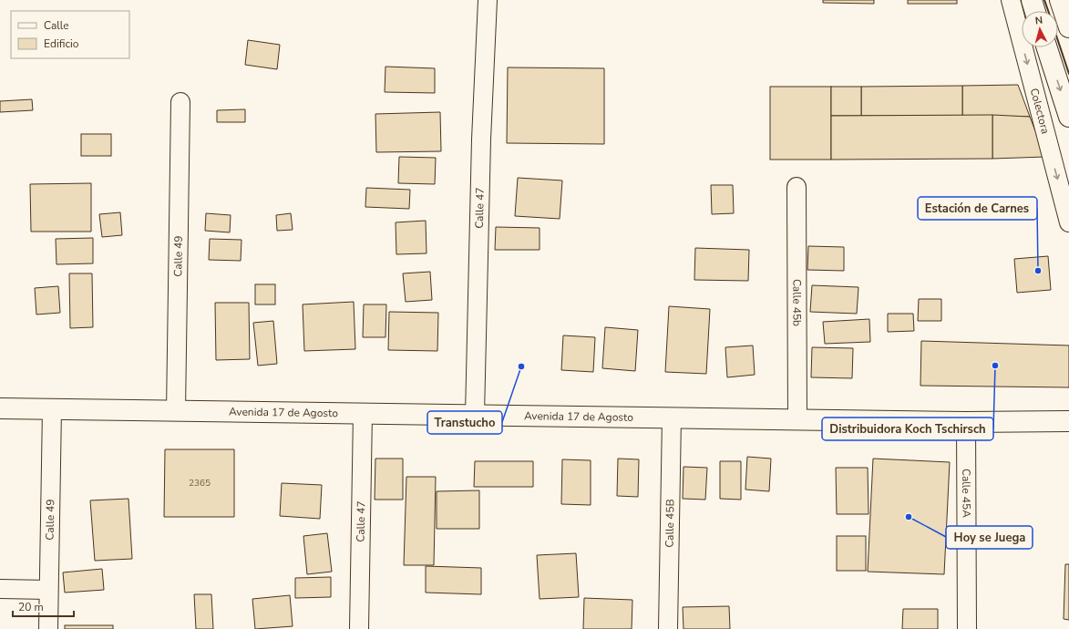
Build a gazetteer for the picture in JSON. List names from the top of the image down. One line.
{"streets":{"main road":["Avenida 17 de Agosto"],"street":["Colectora","Calle 47","Calle 49","Calle 45b","Calle 45A","Calle 45B"]},"crossings":[["Calle 47","Avenida 17 de Agosto"],["Calle 49","Avenida 17 de Agosto"],["Calle 45b","Avenida 17 de Agosto"],["Avenida 17 de Agosto","Calle 45A"],["Avenida 17 de Agosto","Calle 45B"]],"one_way":["Colectora"],"places":["Estación de Carnes","Distribuidora Koch Tschirsch","Transtucho","Hoy se Juega"],"house_numbers":["2365"],"legend":["Calle","Edificio"],"scale_bar":"20 m","north":"top"}
